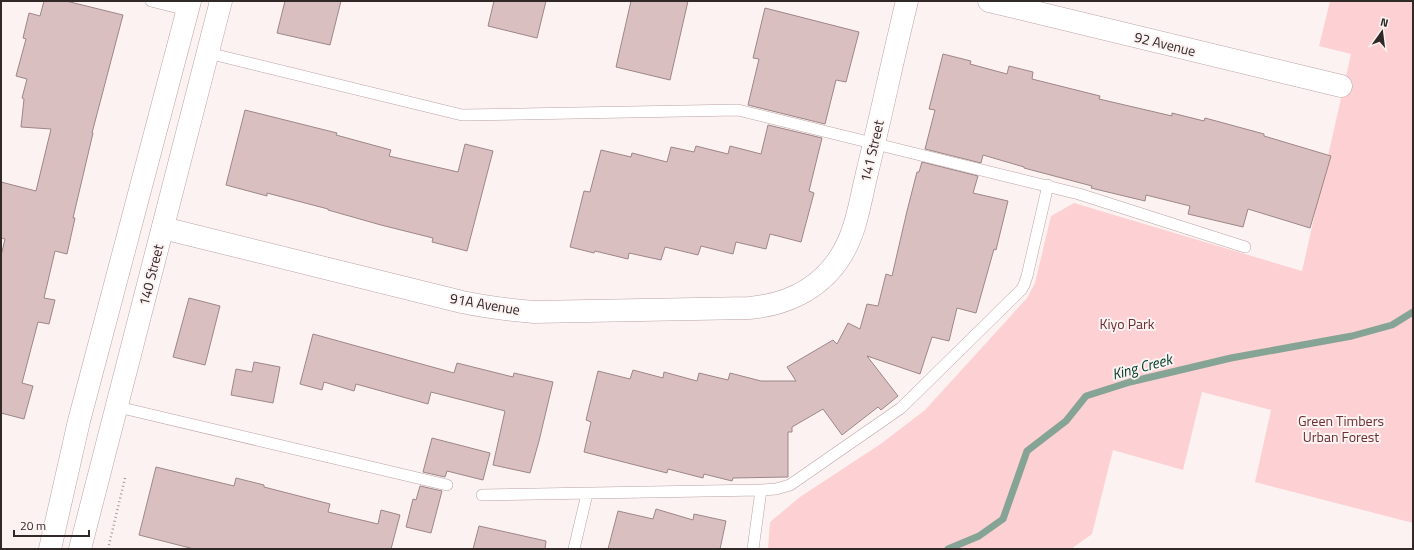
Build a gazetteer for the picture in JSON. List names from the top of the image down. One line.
{"streets":{"street":["92 Avenue","141 Street","140 Street","91A Avenue"]},"crossings":[["141 Street","91A Avenue"],["140 Street","91A Avenue"]],"water":["King Creek"],"parks":["Kiyo Park","Green Timbers Urban Forest"],"scale_bar":"20 m","north":"top"}
